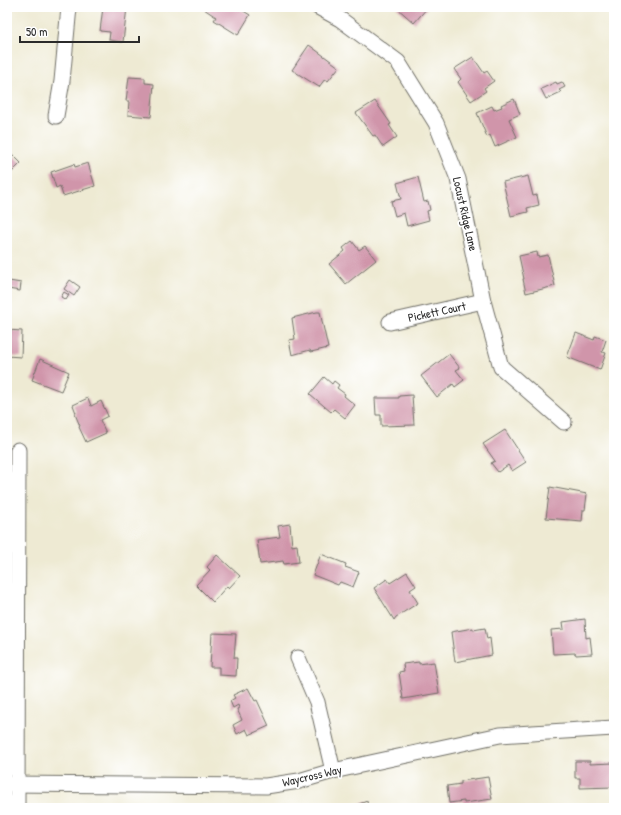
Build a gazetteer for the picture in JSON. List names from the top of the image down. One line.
{"streets":{"street":["Locust Ridge Lane","Pickett Court","Waycross Way"]},"crossings":[["Locust Ridge Lane","Pickett Court"]],"scale_bar":"50 m"}
